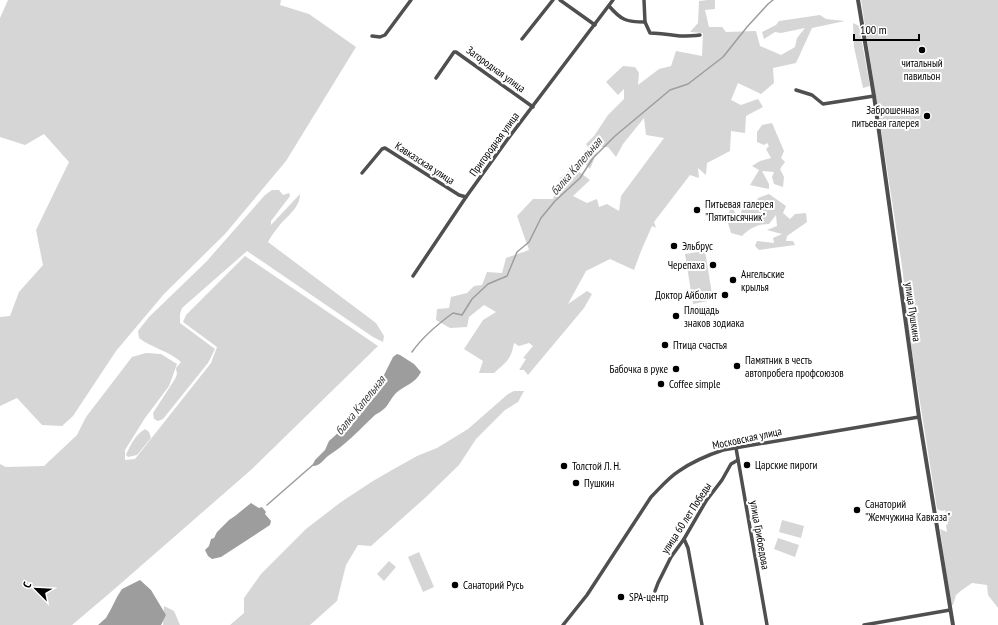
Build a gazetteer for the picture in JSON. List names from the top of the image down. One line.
{"streets":{"street":["Загородная улица","Пригородная улица","Кавказская улица","улица Пушкина","Московская улица","улица 60 лет Победы","улица Грибоедова"]},"crossings":[["Загородная улица","Пригородная улица"],["Пригородная улица","Кавказская улица"],["улица Пушкина","Московская улица"],["Московская улица","улица Грибоедова"],["улица 60 лет Победы","улица Грибоедова"]],"water":["балка Капельная"],"places":["читальный павильон","Заброшенная питьевая галерея","Питьевая галерея \"Пятитысячник\"","Эльбрус","Черепаха","Ангельские крылья","Доктор Айболит","Площадь знаков зодиака","Птица счастья","Памятник в честь автопробега профсоюзов","Бабочка в руке","Coffee simple","Царские пироги","Толстой Л. Н.","Пушкин","Санаторий \"Жемчужина Кавказа\"","Санаторий Русь","SPA-центр"],"scale_bar":"100 m","north":"top left"}
